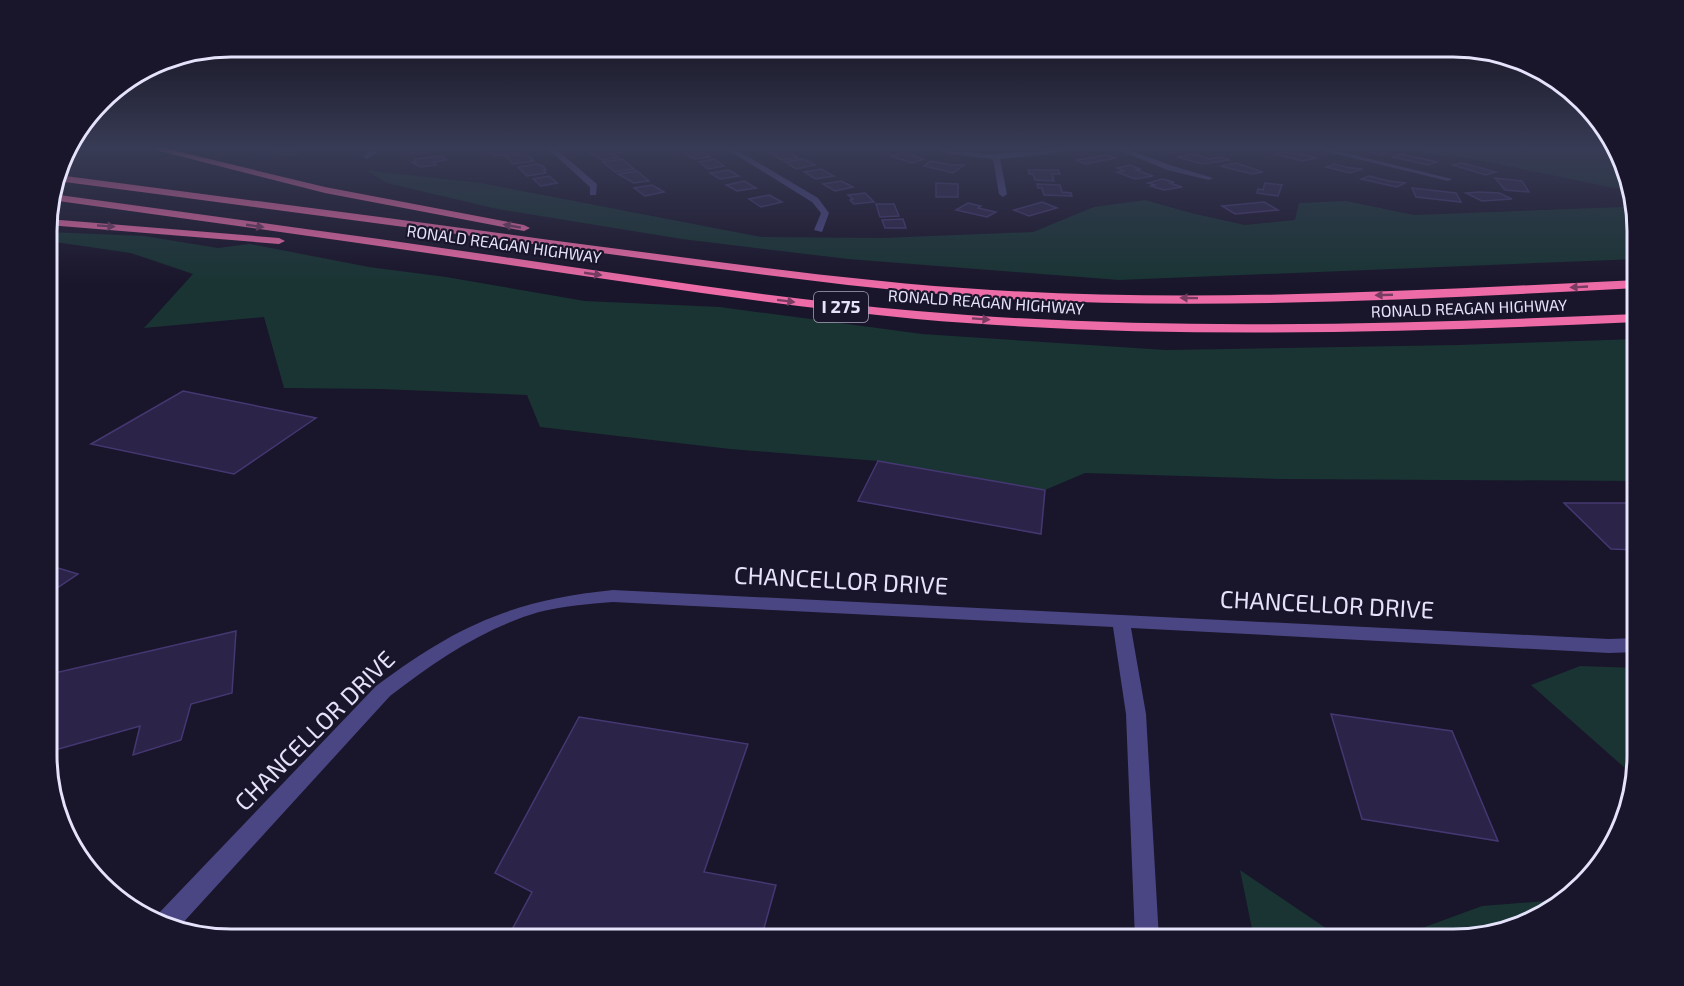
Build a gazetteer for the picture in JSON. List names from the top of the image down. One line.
{"streets":{"highway":["RONALD REAGAN HIGHWAY","I 275"],"street":["CHANCELLOR DRIVE"]}}
